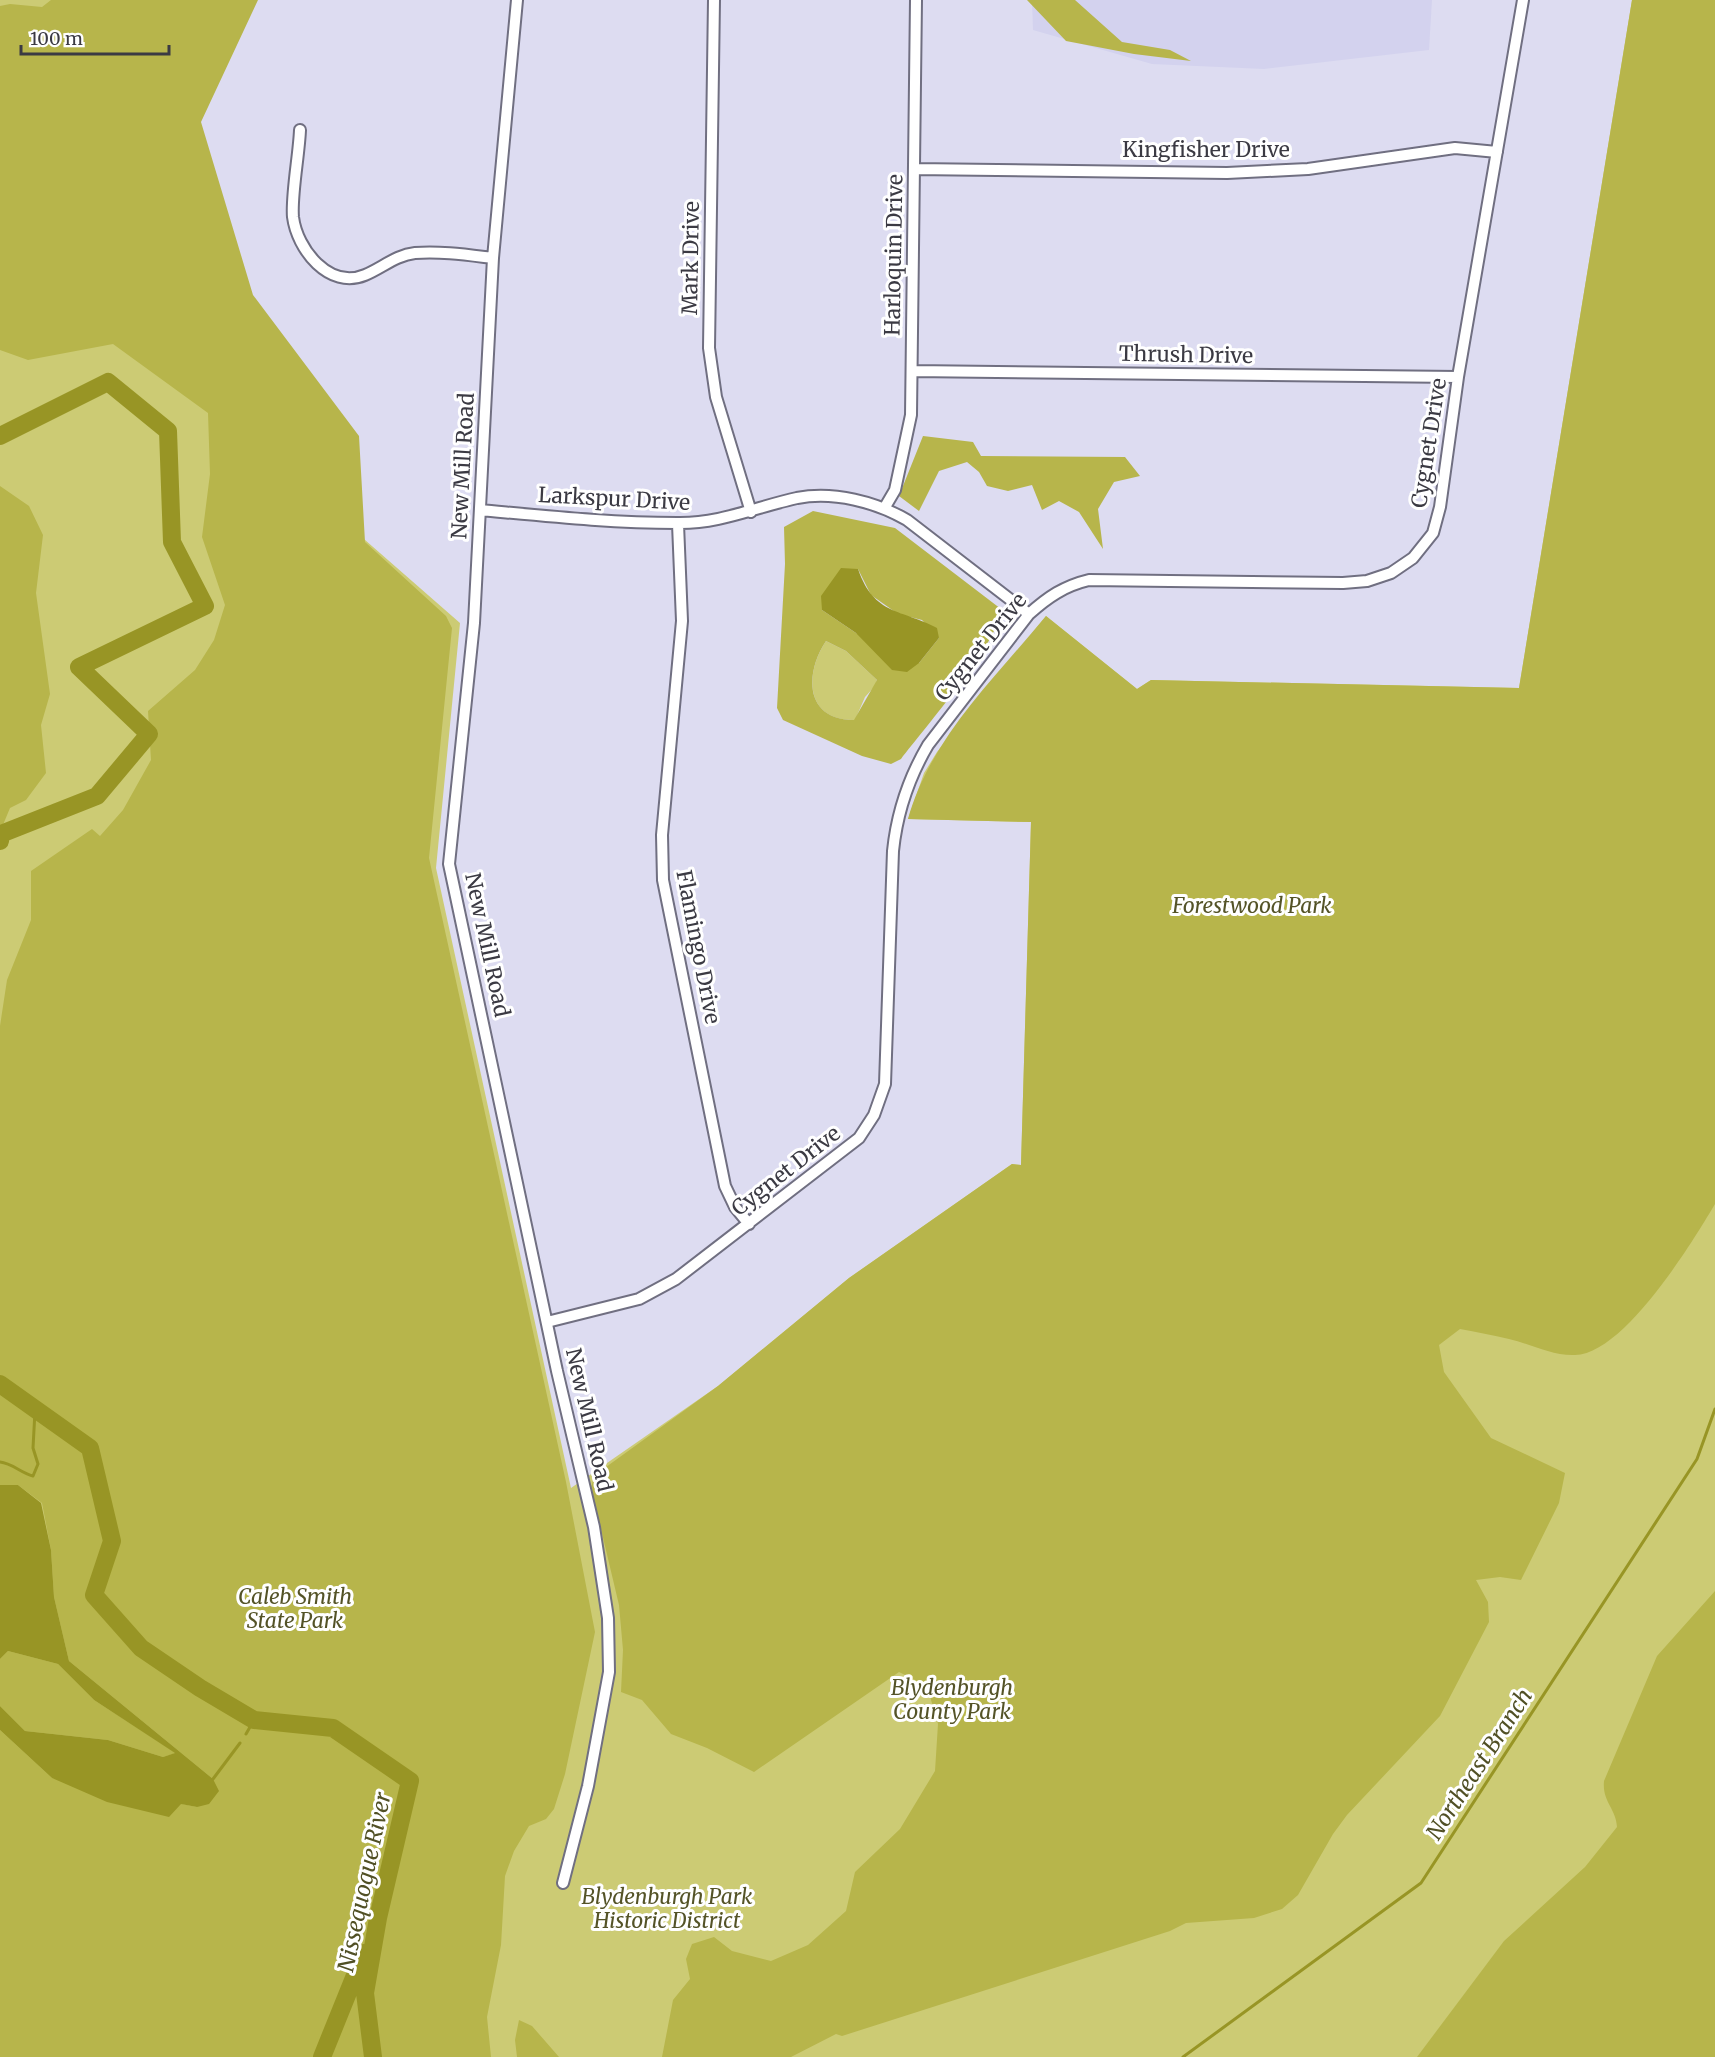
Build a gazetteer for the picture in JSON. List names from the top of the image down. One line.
{"streets":{"street":["Kingfisher Drive","Harloquin Drive","Mark Drive","Thrush Drive","Cygnet Drive","New Mill Road","Larkspur Drive","Flamingo Drive"]},"crossings":[["Kingfisher Drive","Harloquin Drive"],["Kingfisher Drive","Cygnet Drive"],["Harloquin Drive","Thrush Drive"],["Harloquin Drive","Larkspur Drive"],["Mark Drive","Larkspur Drive"],["Thrush Drive","Cygnet Drive"],["Cygnet Drive","New Mill Road"],["Cygnet Drive","Larkspur Drive"],["Cygnet Drive","Flamingo Drive"],["New Mill Road","Larkspur Drive"],["Larkspur Drive","Flamingo Drive"]],"water":["Northeast Branch","Nissequogue River"],"parks":["Forestwood Park","Caleb Smith State Park","Blydenburgh County Park","Blydenburgh Park Historic District"],"scale_bar":"100 m"}
